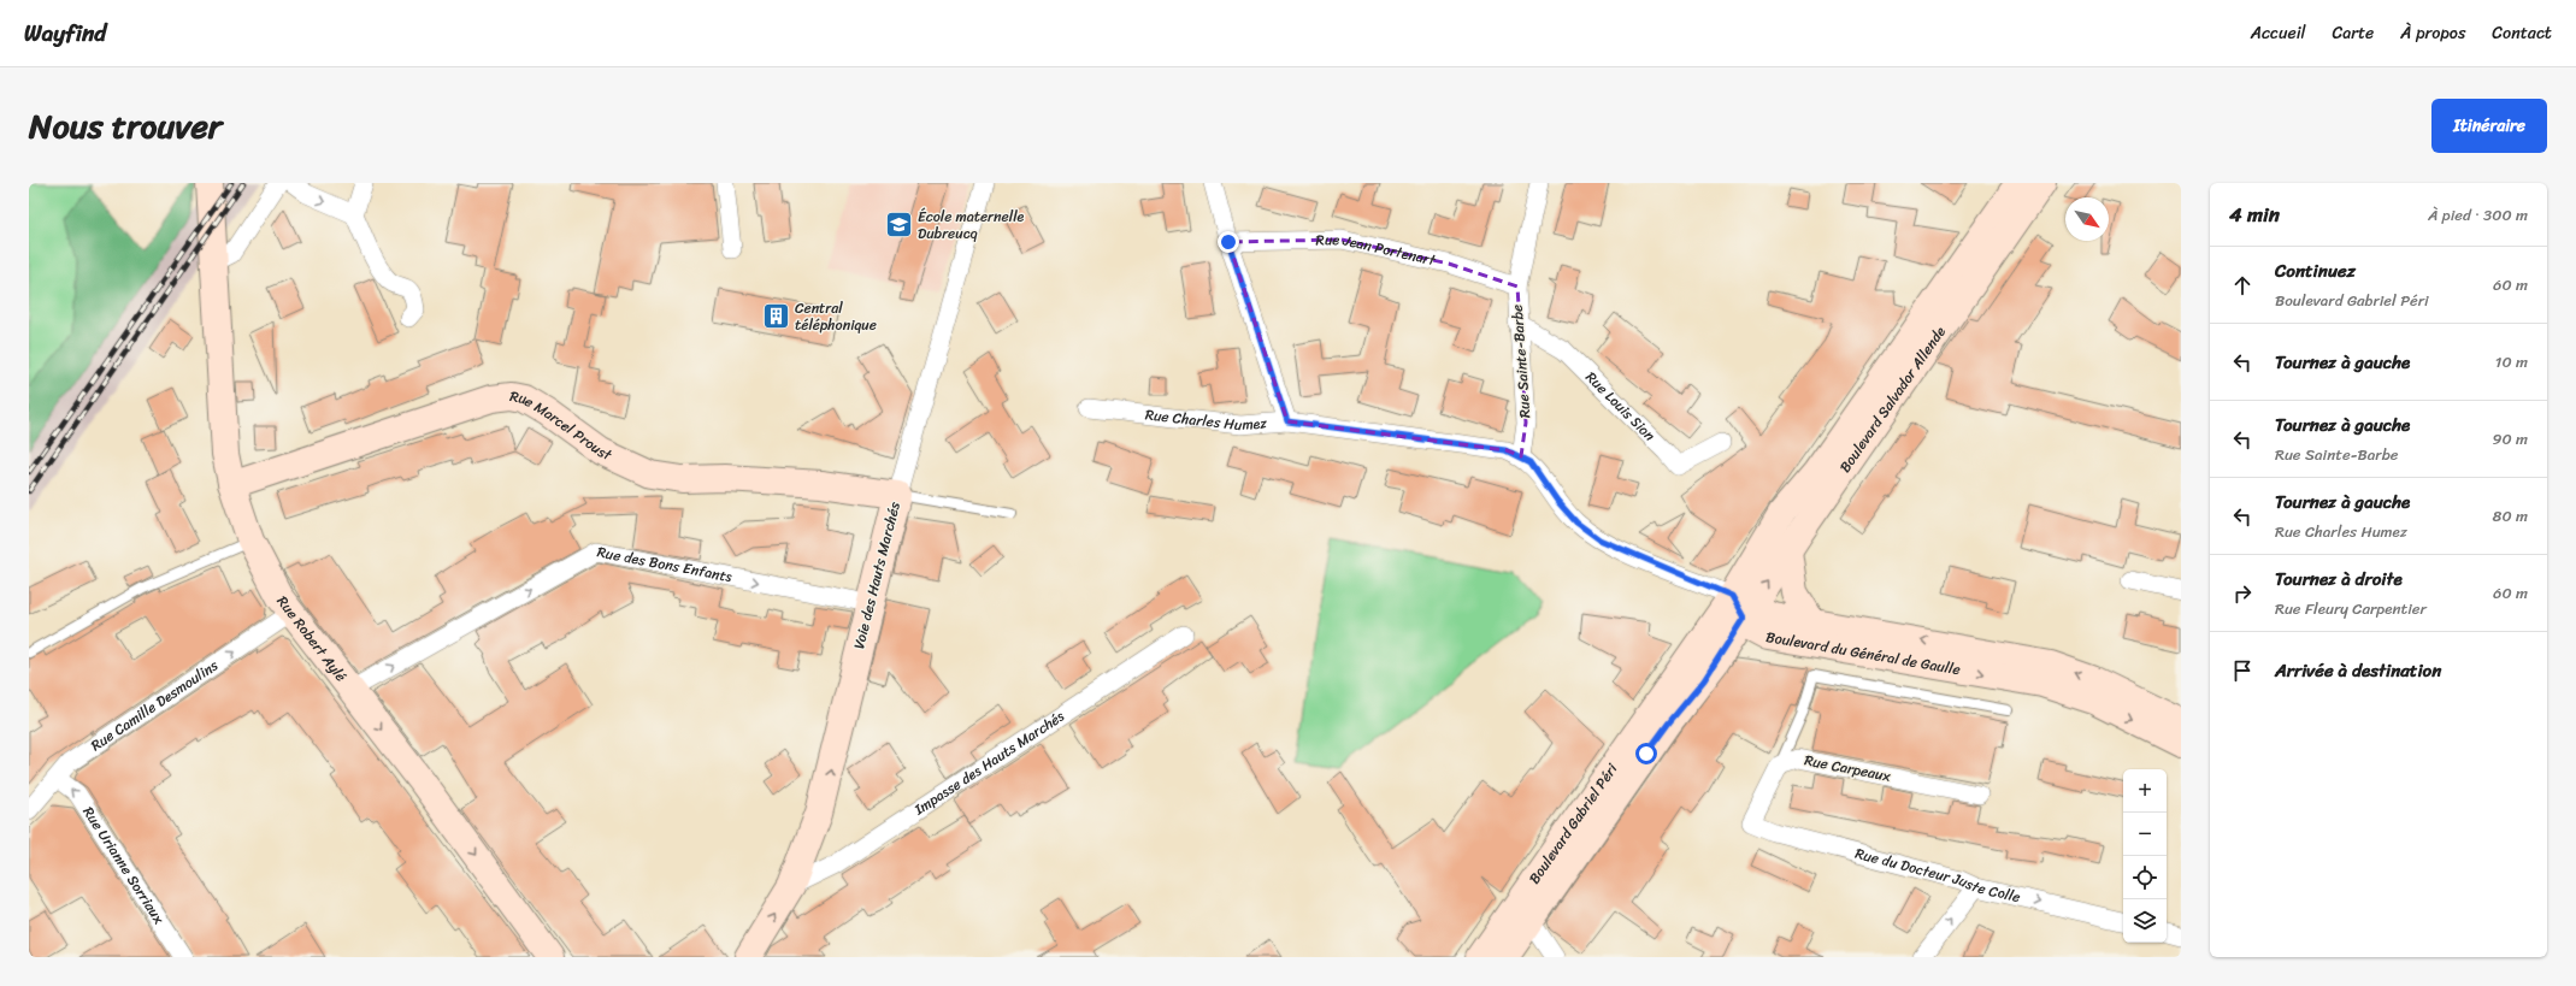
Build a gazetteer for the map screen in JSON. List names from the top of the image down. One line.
{"streets":{"main road":["Boulevard Salvador Allende","Rue Marcel Proust","Voie des Hauts Marchés","Rue Robert Aylé","Boulevard du Général de Gaulle","Boulevard Gabriel Péri"],"street":["Rue Jean Portenart","Rue Sainte-Barbe","Rue Louis Sion","Rue Charles Humez","Rue des Bons Enfants","Rue Camille Desmoulins","Impasse des Hauts Marchés","Rue Carpeaux","Rue Urianne Sorriaux","Rue du Docteur Juste Colle"]},"crossings":[["Rue Jean Portenart","Rue Sainte-Barbe"],["Rue Sainte-Barbe","Rue Louis Sion"],["Rue Sainte-Barbe","Rue Charles Humez"],["Boulevard Salvador Allende","Boulevard du Général de Gaulle"],["Boulevard Salvador Allende","Boulevard Gabriel Péri"],["Rue Marcel Proust","Voie des Hauts Marchés"],["Rue Marcel Proust","Rue Robert Aylé"],["Rue des Bons Enfants","Voie des Hauts Marchés"],["Rue des Bons Enfants","Rue Robert Aylé"],["Voie des Hauts Marchés","Impasse des Hauts Marchés"],["Rue Robert Aylé","Rue Camille Desmoulins"],["Boulevard du Général de Gaulle","Boulevard Gabriel Péri"],["Rue Camille Desmoulins","Rue Urianne Sorriaux"],["Rue Carpeaux","Rue du Docteur Juste Colle"]],"one_way":["Rue des Bons Enfants","Voie des Hauts Marchés","Rue Robert Aylé","Rue Camille Desmoulins","Rue Urianne Sorriaux"],"places":{"school or university":["École maternelle Dubreucq"],"building":["Central téléphonique"]},"north":"bottom right","page":{"header":"Wayfind","nav":["Accueil","Carte","À propos","Contact"],"title":"Nous trouver","buttons":"Itinéraire","heading":["4 min","À pied · 300 m"],"list":[["Continuez","Boulevard Gabriel Péri","60 m"],["Tournez à gauche","10 m"],["Tournez à gauche","Rue Sainte-Barbe","90 m"],["Tournez à gauche","Rue Charles Humez","80 m"],["Tournez à droite","Rue Fleury Carpentier","60 m"],"Arrivée à destination"],"map_buttons":["+","−"]}}
